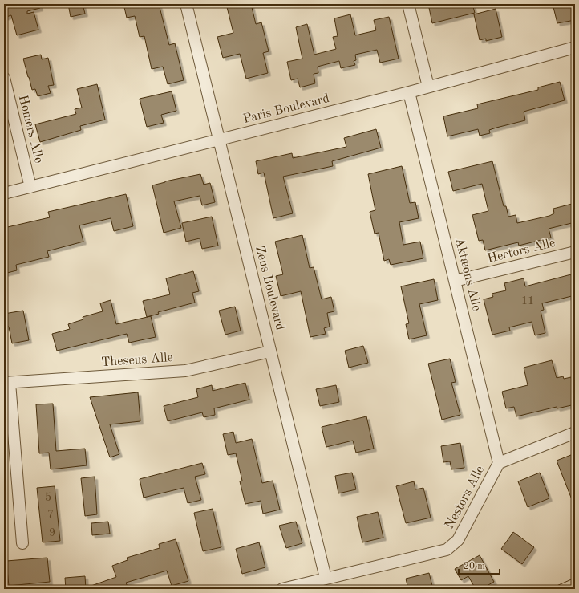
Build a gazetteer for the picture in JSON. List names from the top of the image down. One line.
{"streets":{"street":["Paris Boulevard","Homers Alle","Hectors Alle","Aktæons Alle","Zeus Boulevard","Theseus Alle","Nestors Alle"]},"crossings":[["Paris Boulevard","Homers Alle"],["Paris Boulevard","Aktæons Alle"],["Paris Boulevard","Zeus Boulevard"],["Hectors Alle","Aktæons Alle"],["Aktæons Alle","Nestors Alle"],["Zeus Boulevard","Theseus Alle"],["Zeus Boulevard","Nestors Alle"]],"house_numbers":["11","5","7","9"],"scale_bar":"20 m"}
